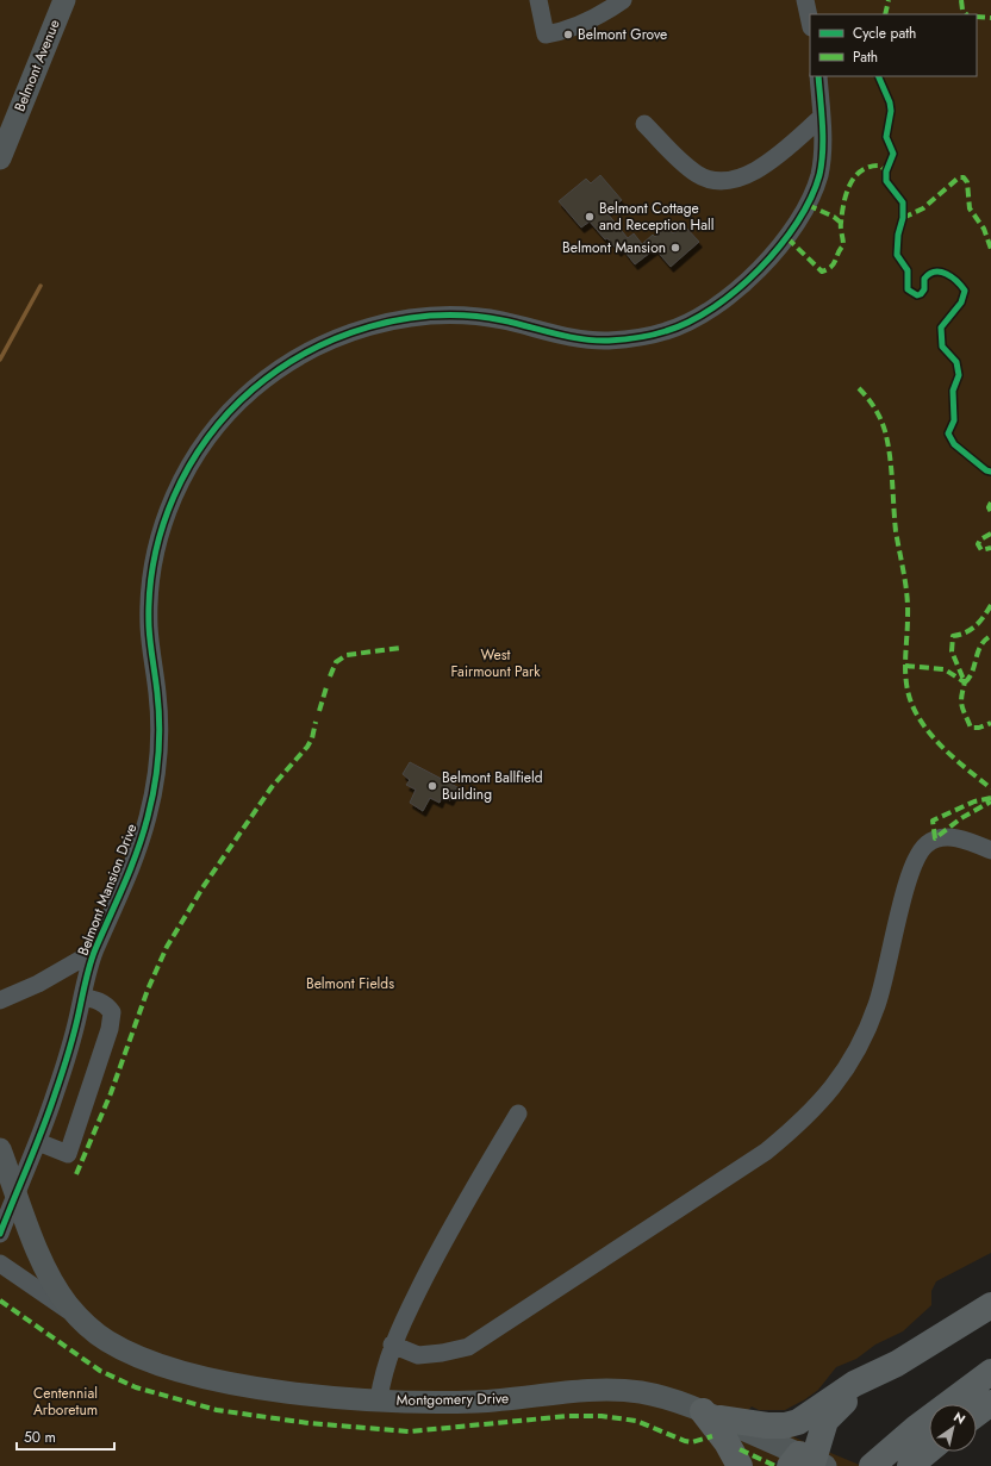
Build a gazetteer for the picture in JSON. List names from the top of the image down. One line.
{"streets":{"main road":["Belmont Avenue","Montgomery Drive"],"street":["Belmont Mansion Drive"]},"crossings":[["Belmont Mansion Drive","Montgomery Drive"]],"parks":["West Fairmount Park","Belmont Fields","Centennial Arboretum"],"places":["Belmont Grove","Belmont Cottage and Reception Hall","Belmont Mansion","Belmont Ballfield Building"],"legend":["Cycle path","Path"],"scale_bar":"50 m","north":"top right"}
